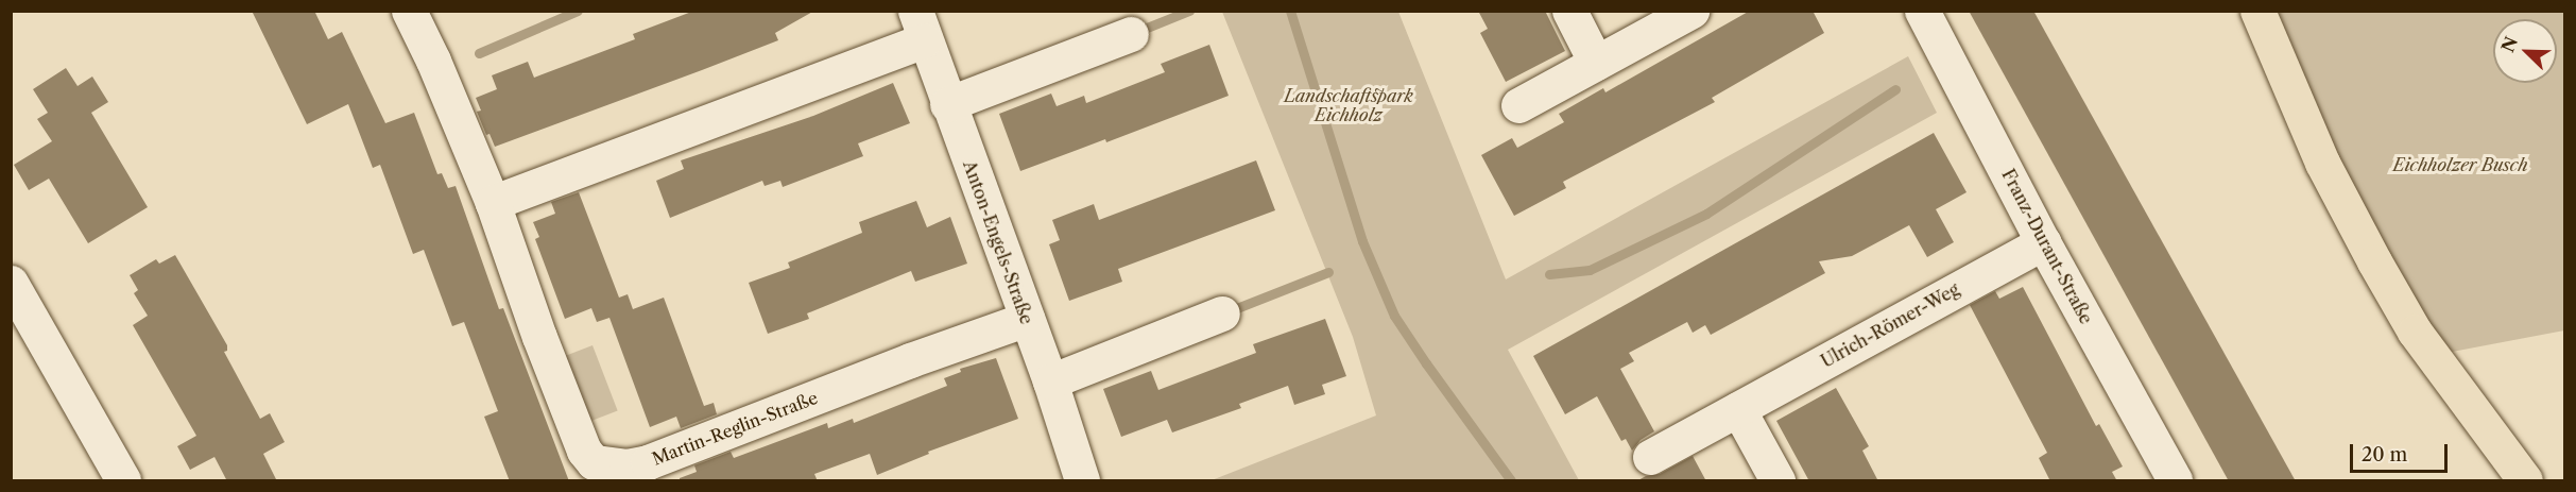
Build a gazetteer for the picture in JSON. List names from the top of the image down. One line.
{"streets":{"street":["Anton-Engels-Straße","Franz-Durant-Straße","Ulrich-Römer-Weg","Martin-Reglin-Straße"]},"crossings":[["Anton-Engels-Straße","Martin-Reglin-Straße"],["Franz-Durant-Straße","Ulrich-Römer-Weg"]],"parks":["Landschaftspark Eichholz","Eichholzer Busch"],"scale_bar":"20 m","north":"top left"}
